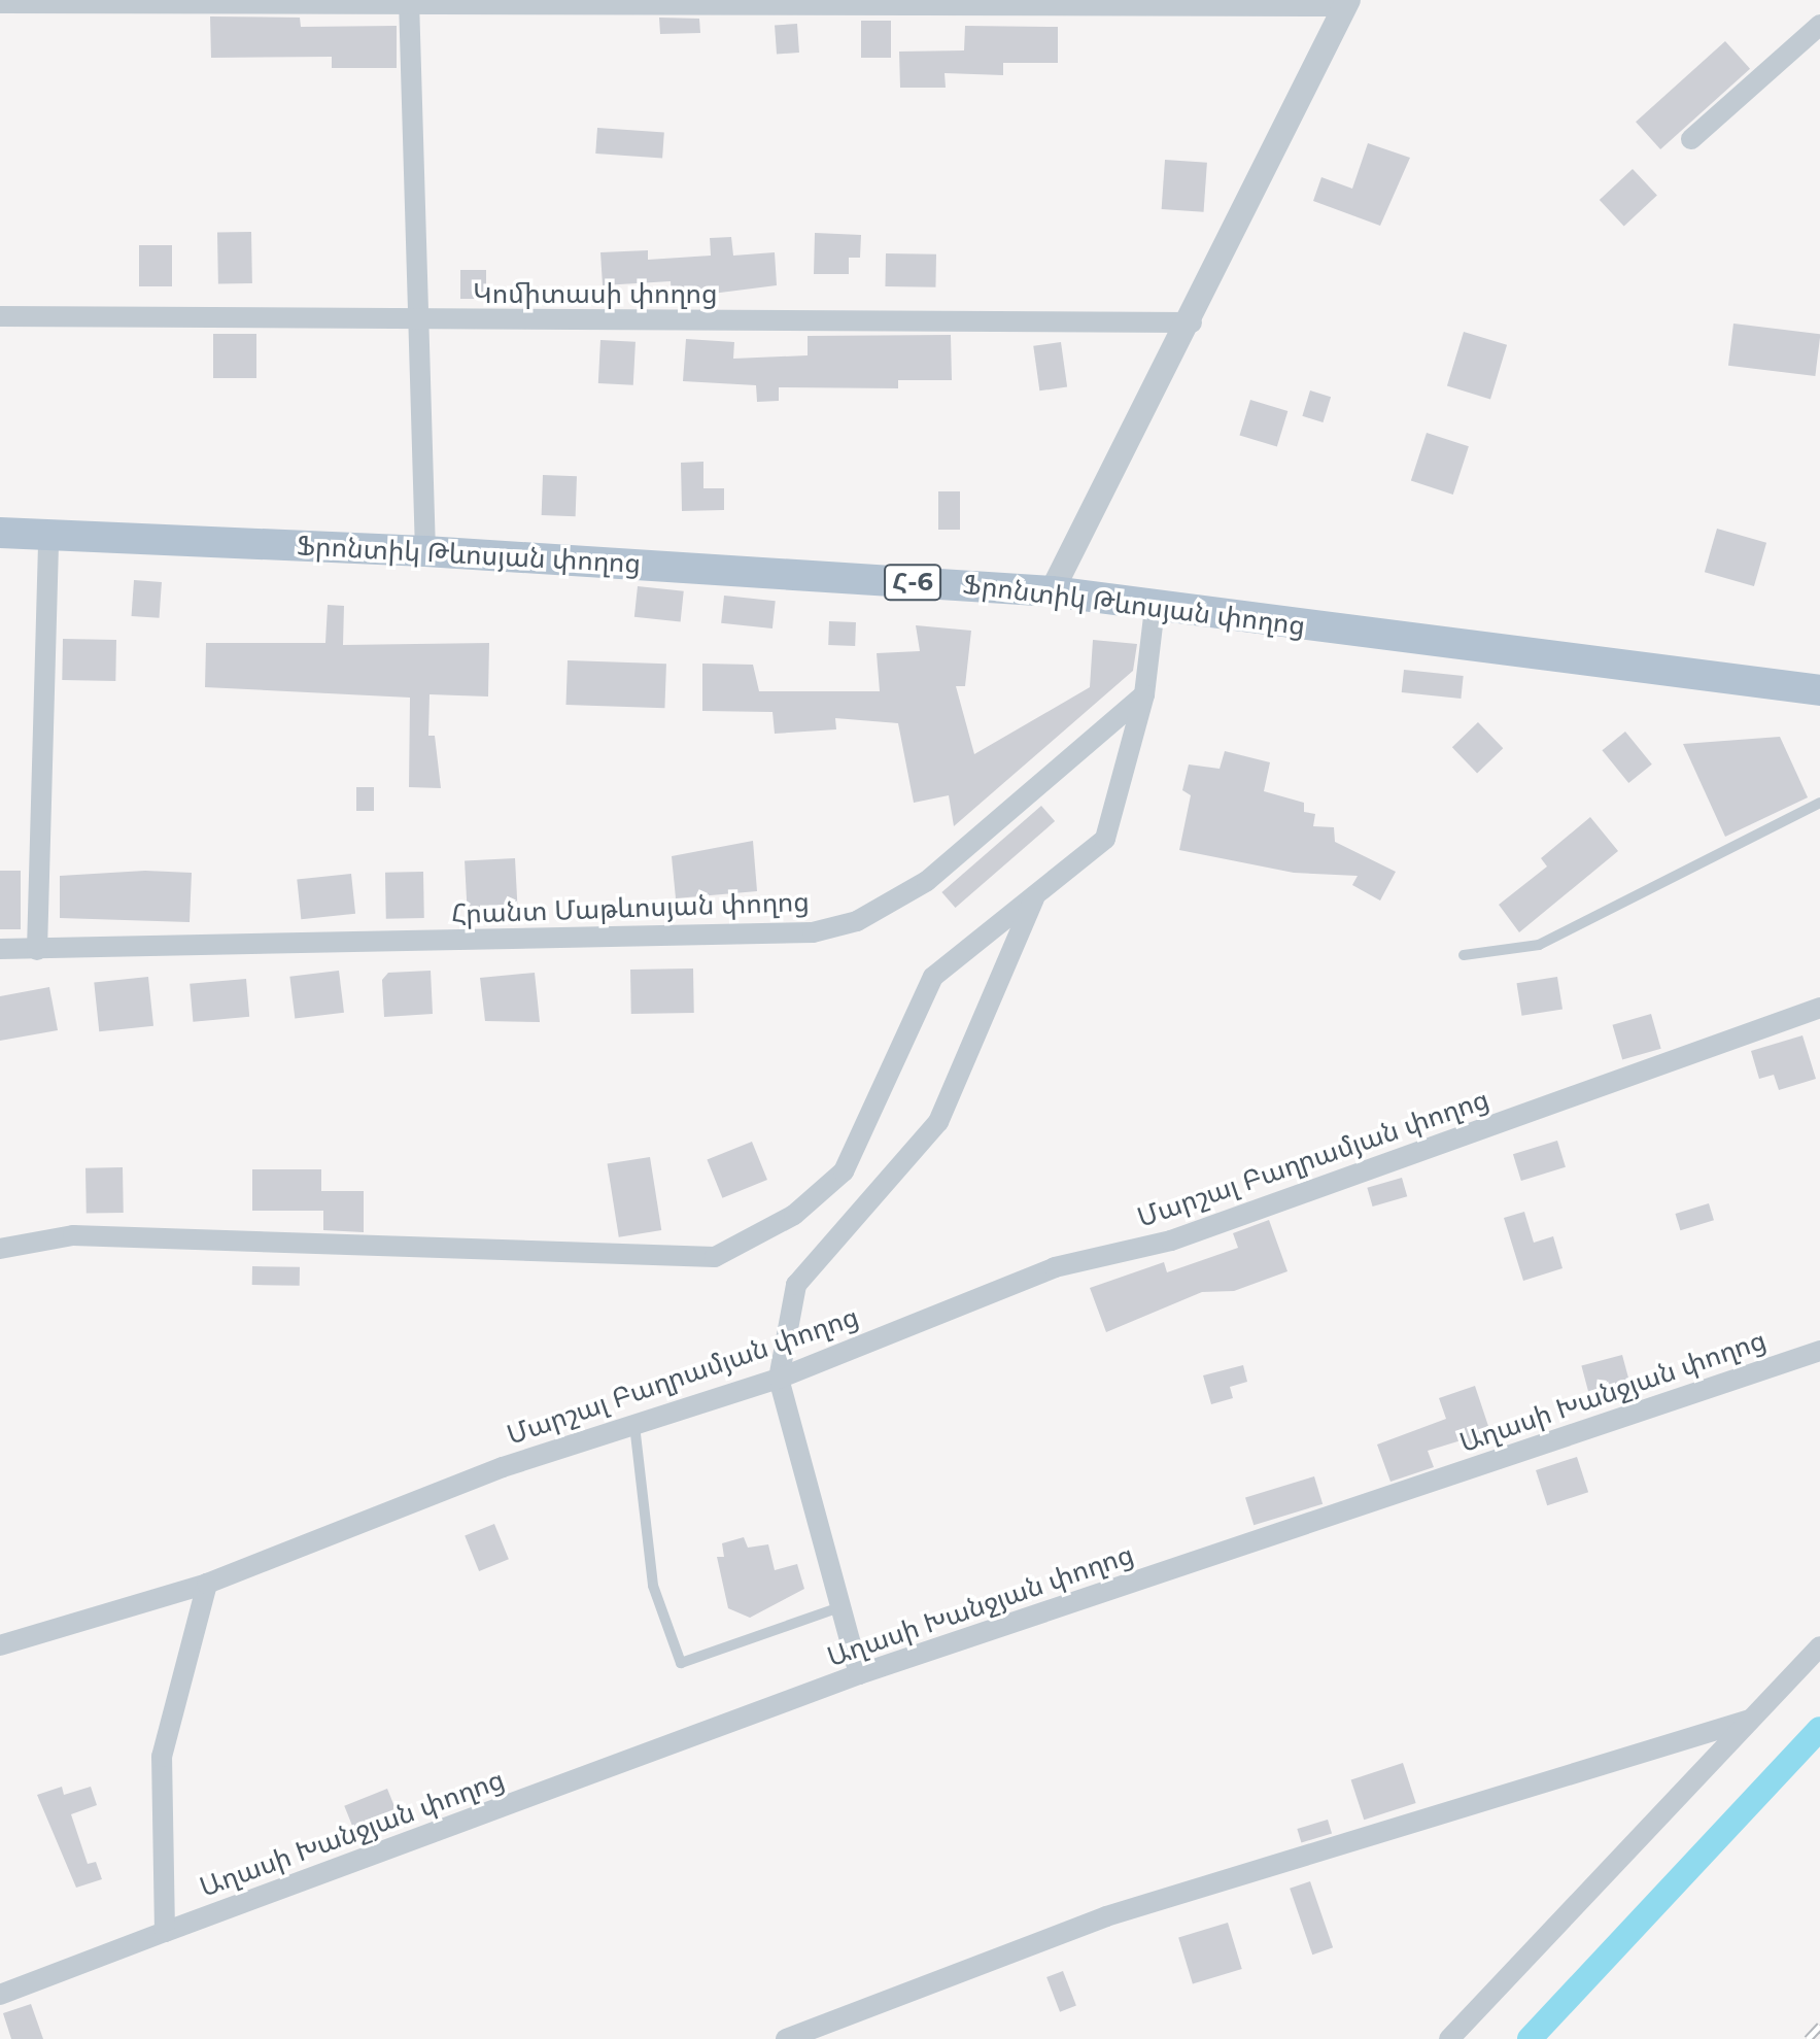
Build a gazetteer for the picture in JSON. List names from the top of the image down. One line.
{"streets":{"main road":["Ֆրոնտիկ Թևոսյան փողոց","Հ-6"],"street":["Կոմիտասի փողոց","Հրանտ Մաթևոսյան փողոց","Մարշալ Բաղրամյան փողոց","Աղասի Խանջյան փողոց"]}}
